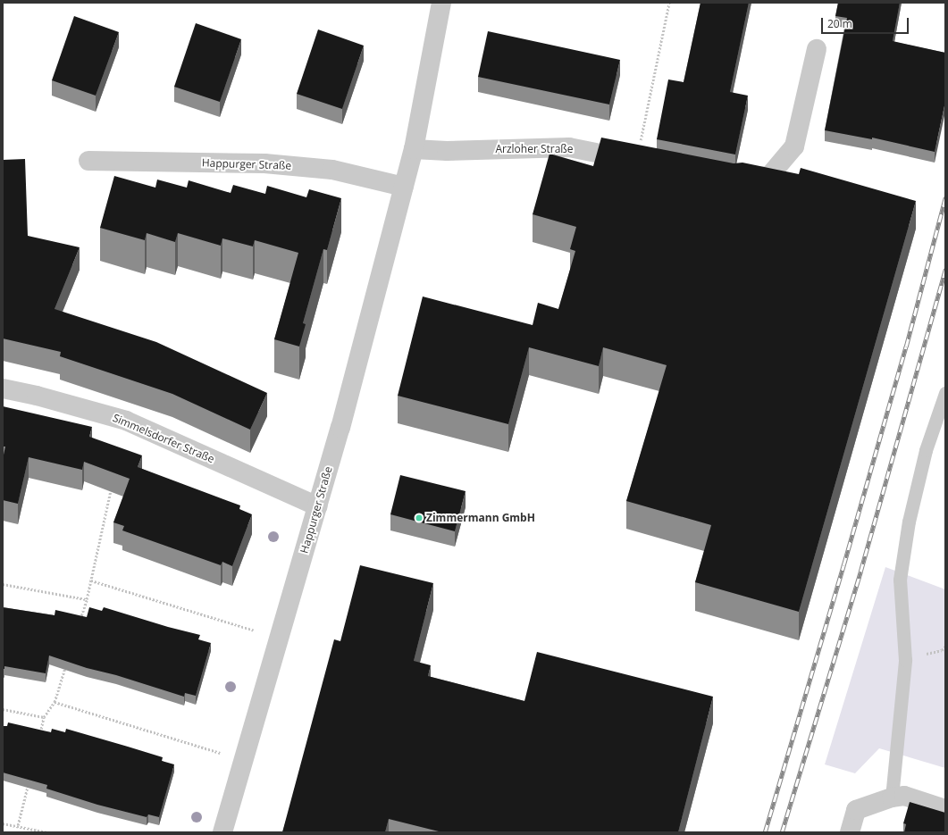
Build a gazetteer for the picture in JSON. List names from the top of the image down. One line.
{"streets":{"street":["Arzloher Straße","Happurger Straße","Simmelsdorfer Straße"]},"crossings":[["Arzloher Straße","Happurger Straße"],["Happurger Straße","Simmelsdorfer Straße"]],"places":["Zimmermann GmbH"],"scale_bar":"20 m"}
